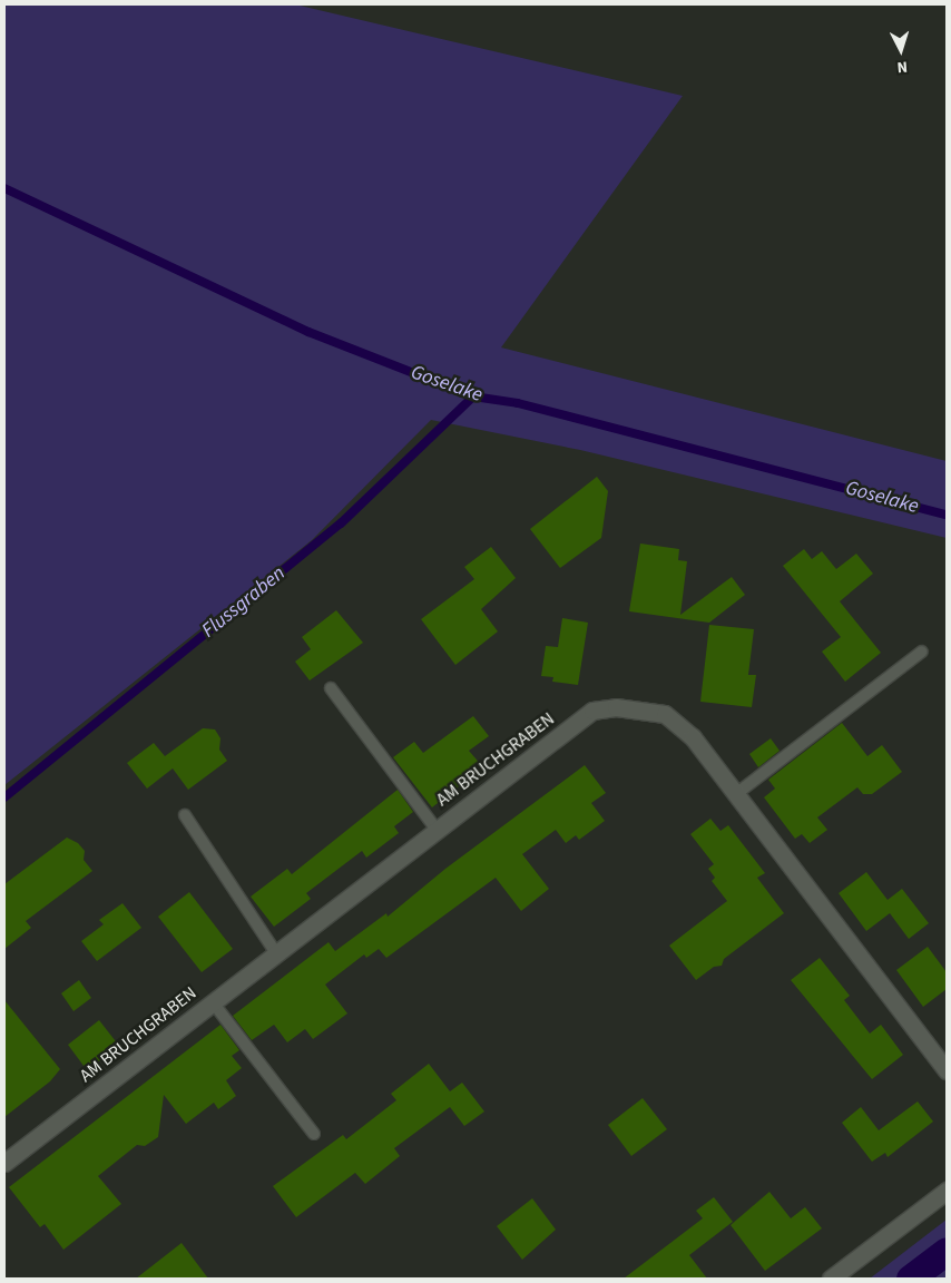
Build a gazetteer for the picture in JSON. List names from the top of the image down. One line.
{"streets":{"street":["AM BRUCHGRABEN"]},"water":["Goselake","Flussgraben"],"north":"bottom"}
